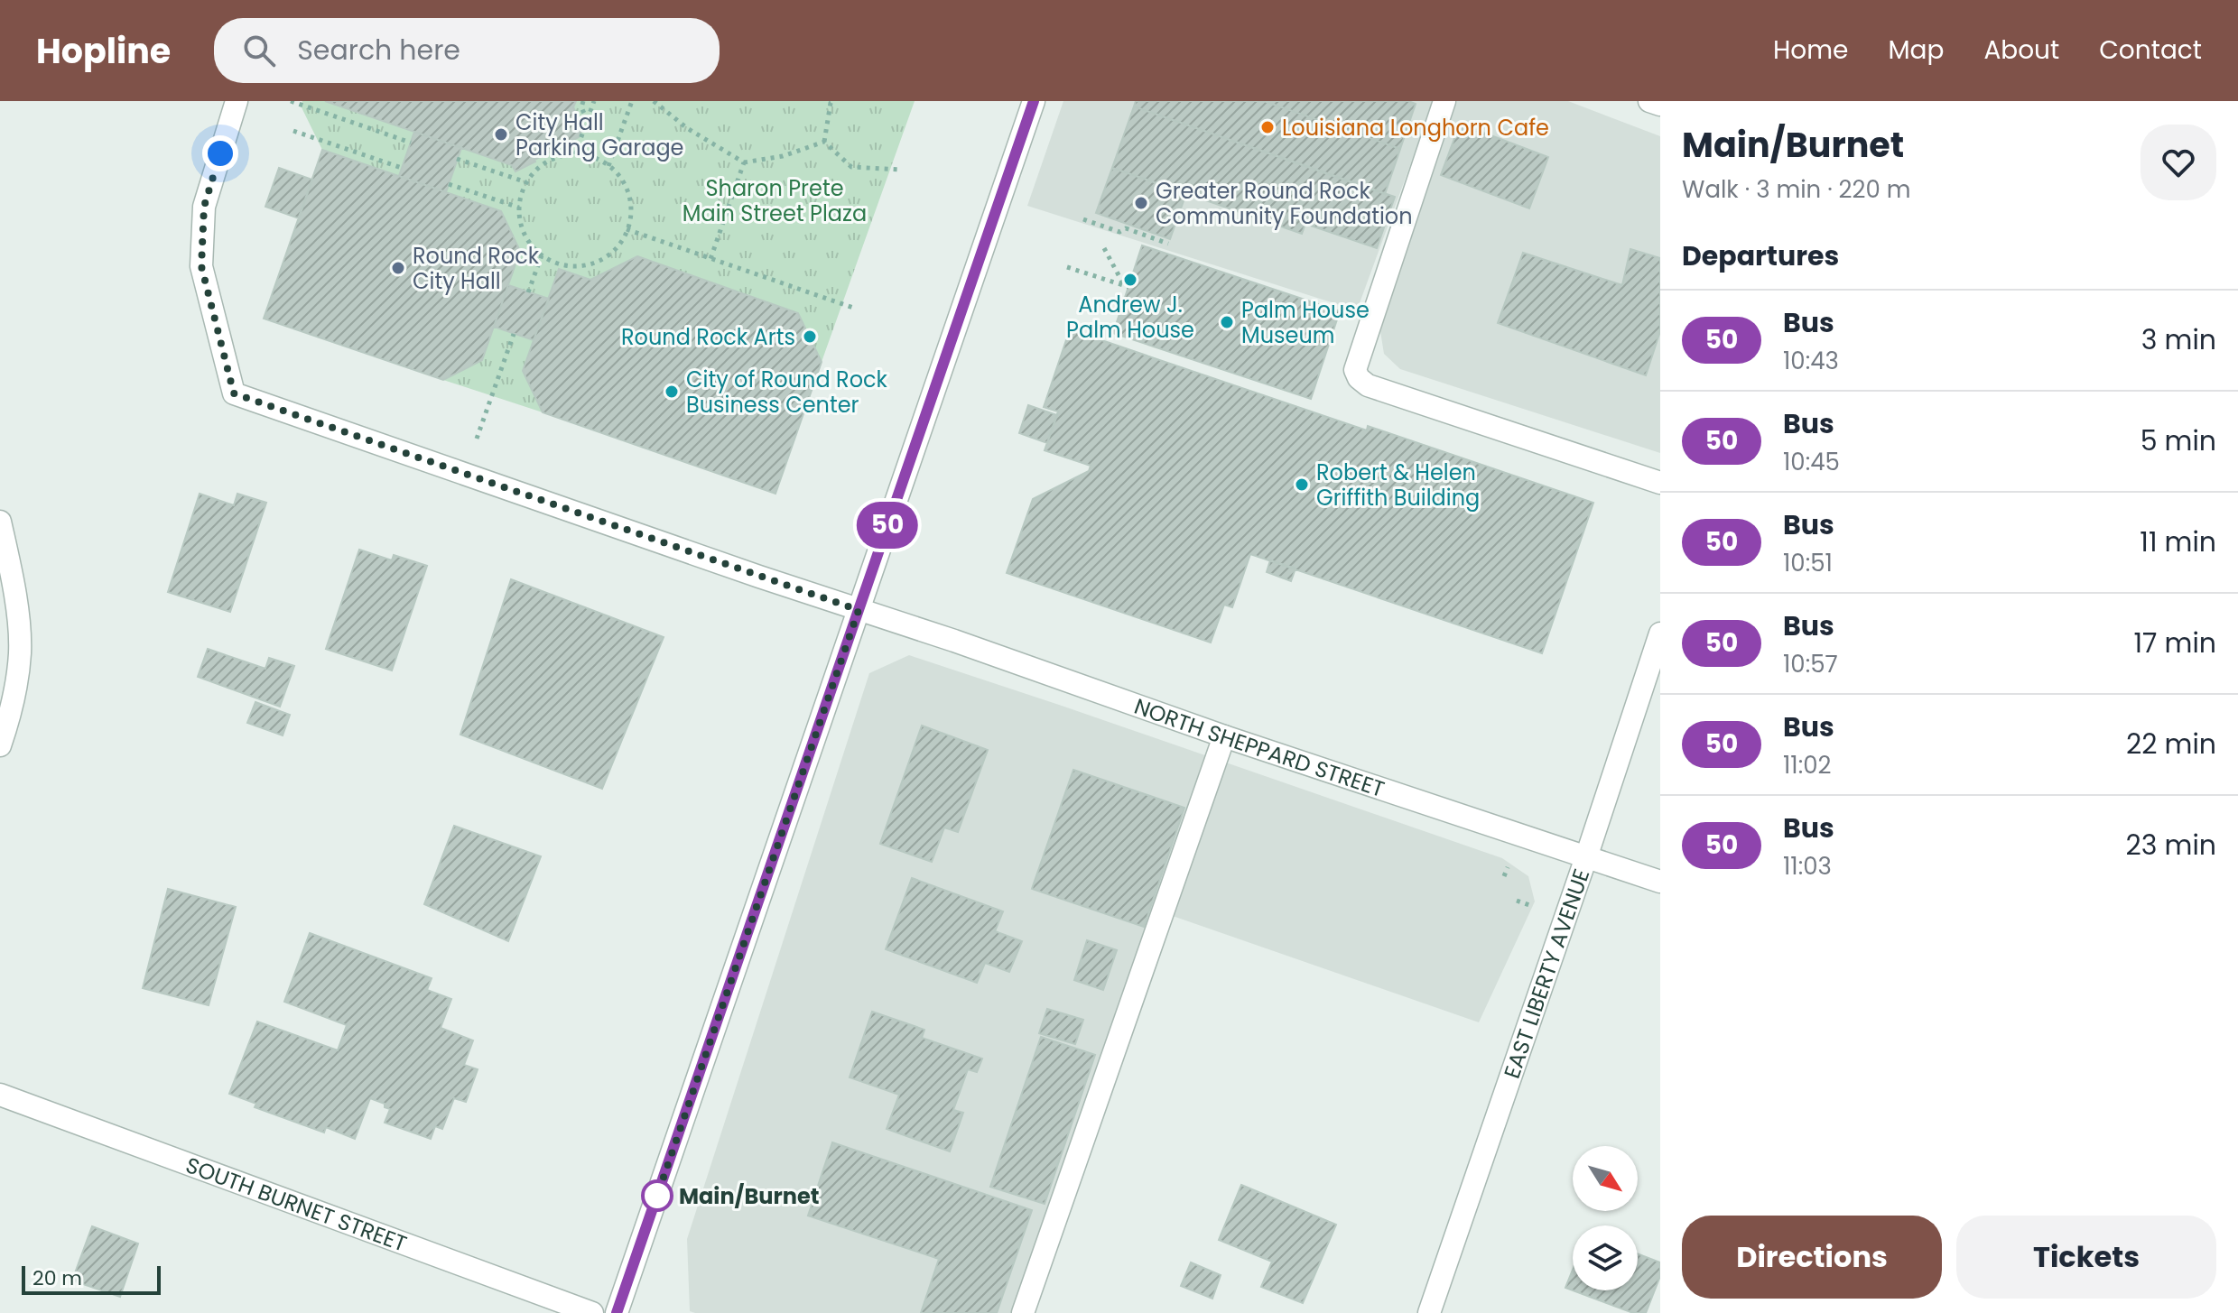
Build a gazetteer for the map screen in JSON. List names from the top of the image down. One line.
{"streets":{"street":["NORTH SHEPPARD STREET","EAST LIBERTY AVENUE","SOUTH BURNET STREET"]},"crossings":[["NORTH SHEPPARD STREET","EAST LIBERTY AVENUE"]],"parks":["Sharon Prete Main Street Plaza"],"places":["Louisiana Longhorn Cafe","City Hall Parking Garage","Greater Round Rock Community Foundation","Round Rock City Hall","Andrew J. Palm House","Palm House Museum","Round Rock Arts","City of Round Rock Business Center","Robert & Helen Griffith Building","Main/Burnet"],"lines":["bus line 50"],"scale_bar":"20 m","north":"bottom right","page":{"header":"Hopline","search":"Search here","nav":["Home","Map","About","Contact"],"on_map":"50","heading":[["Main/Burnet","Walk · 3 min · 220 m"],"Departures"],"list":[{"mark":"50","name":"Bus","note":"10:43","value":"3 min"},{"mark":"50","name":"Bus","note":"10:45","value":"5 min"},{"mark":"50","name":"Bus","note":"10:51","value":"11 min"},{"mark":"50","name":"Bus","note":"10:57","value":"17 min"},{"mark":"50","name":"Bus","note":"11:02","value":"22 min"},{"mark":"50","name":"Bus","note":"11:03","value":"23 min"}],"buttons":["Directions","Tickets"],"scale":"20 m"}}
